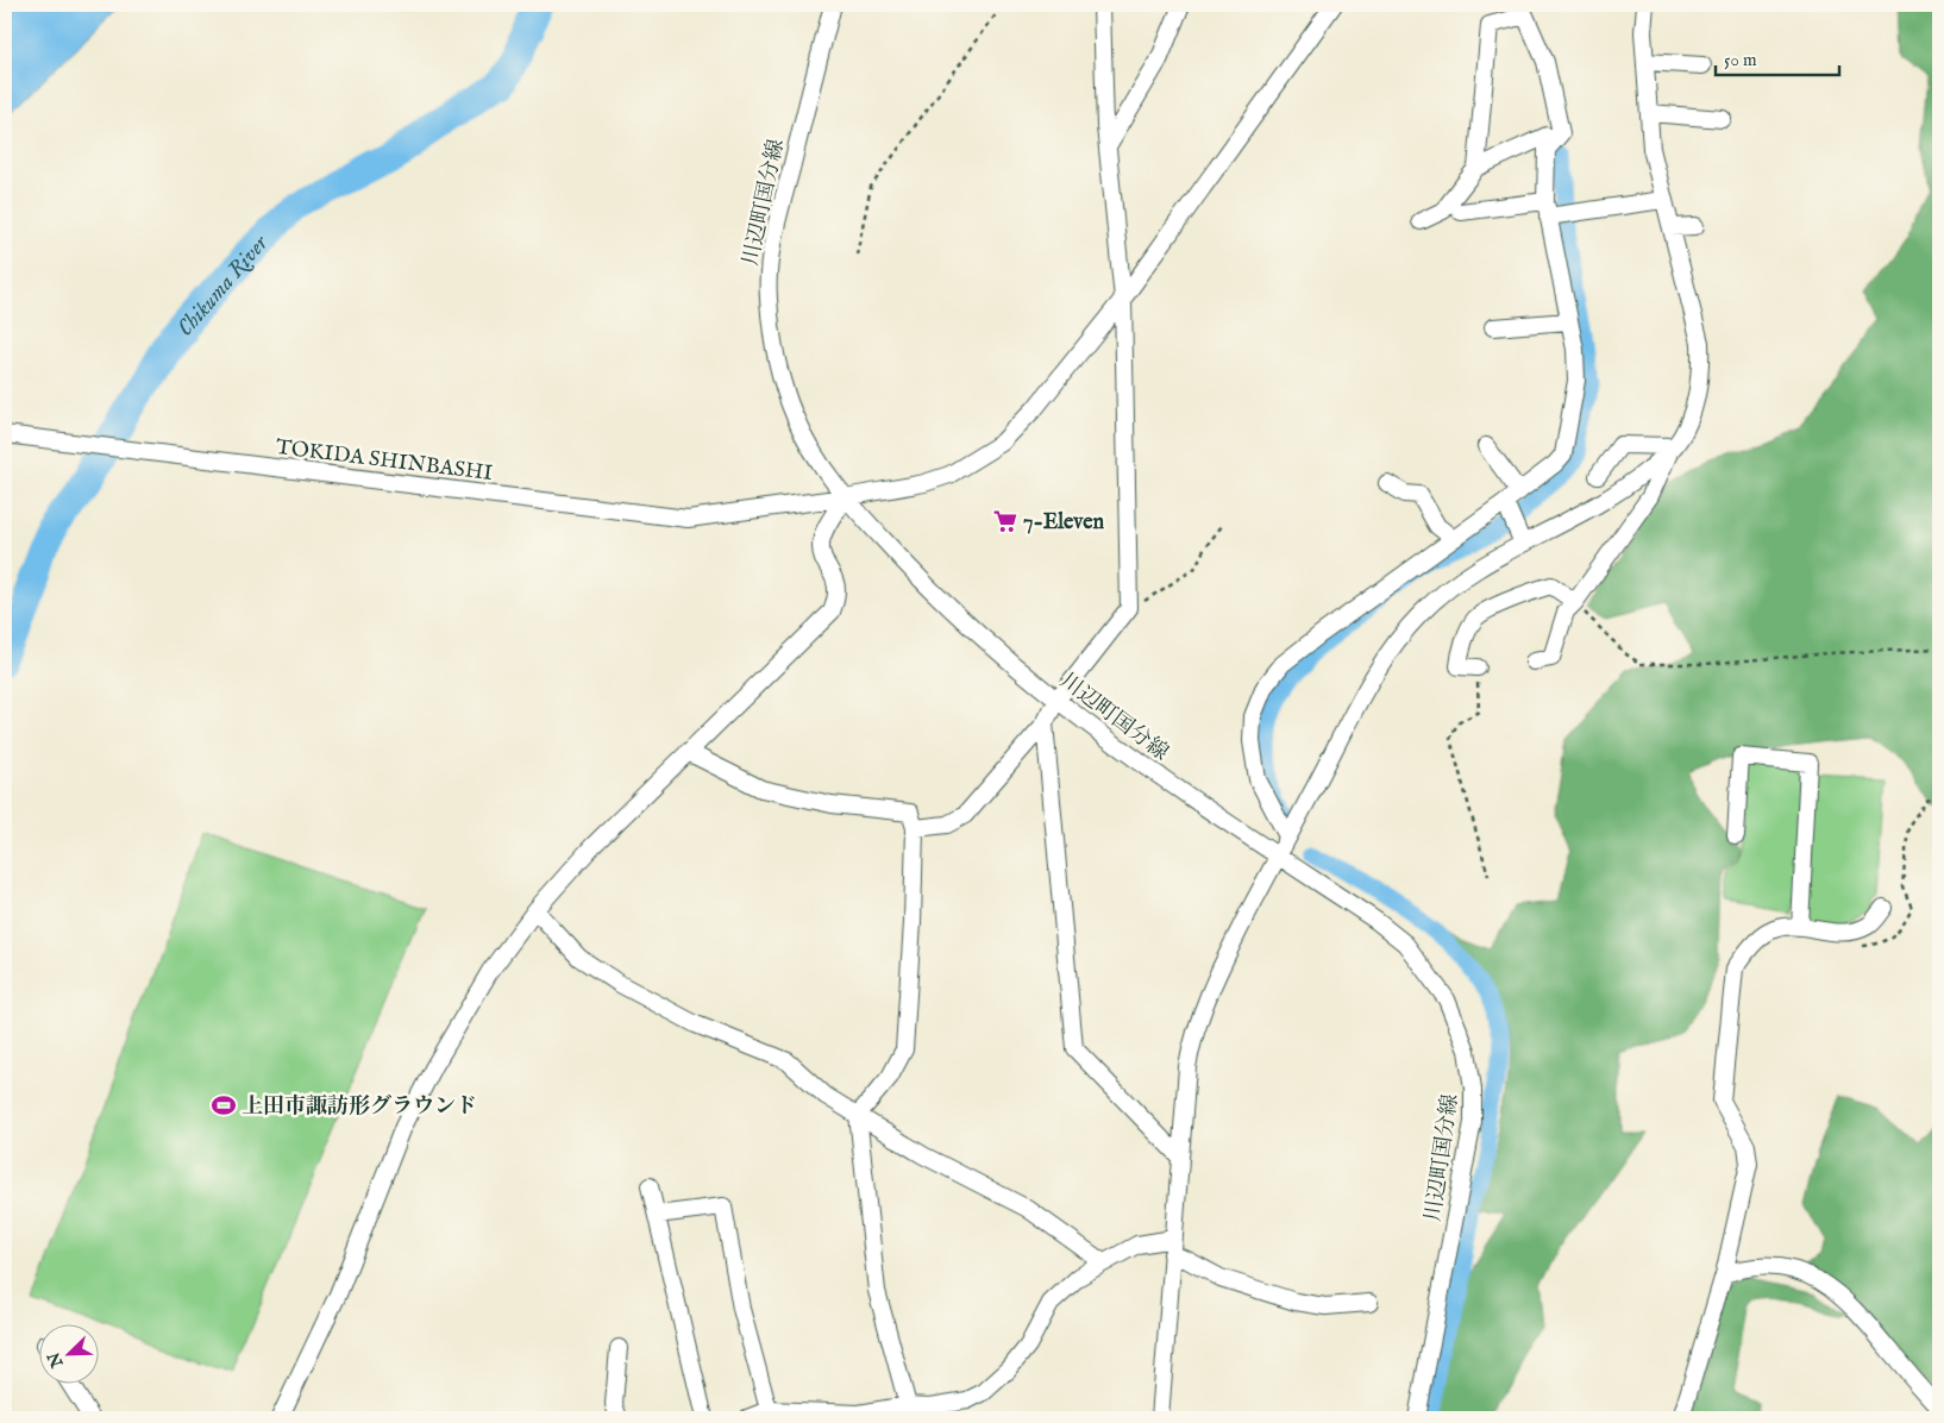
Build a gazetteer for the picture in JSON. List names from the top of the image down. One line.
{"streets":{"street":["川辺町国分線","TOKIDA SHINBASHI"]},"crossings":[["川辺町国分線","TOKIDA SHINBASHI"]],"water":["Chikuma River"],"places":{"supermarket":["7-Eleven"],"sports":["上田市諏訪形グラウンド"]},"scale_bar":"50 m","north":"bottom left"}
